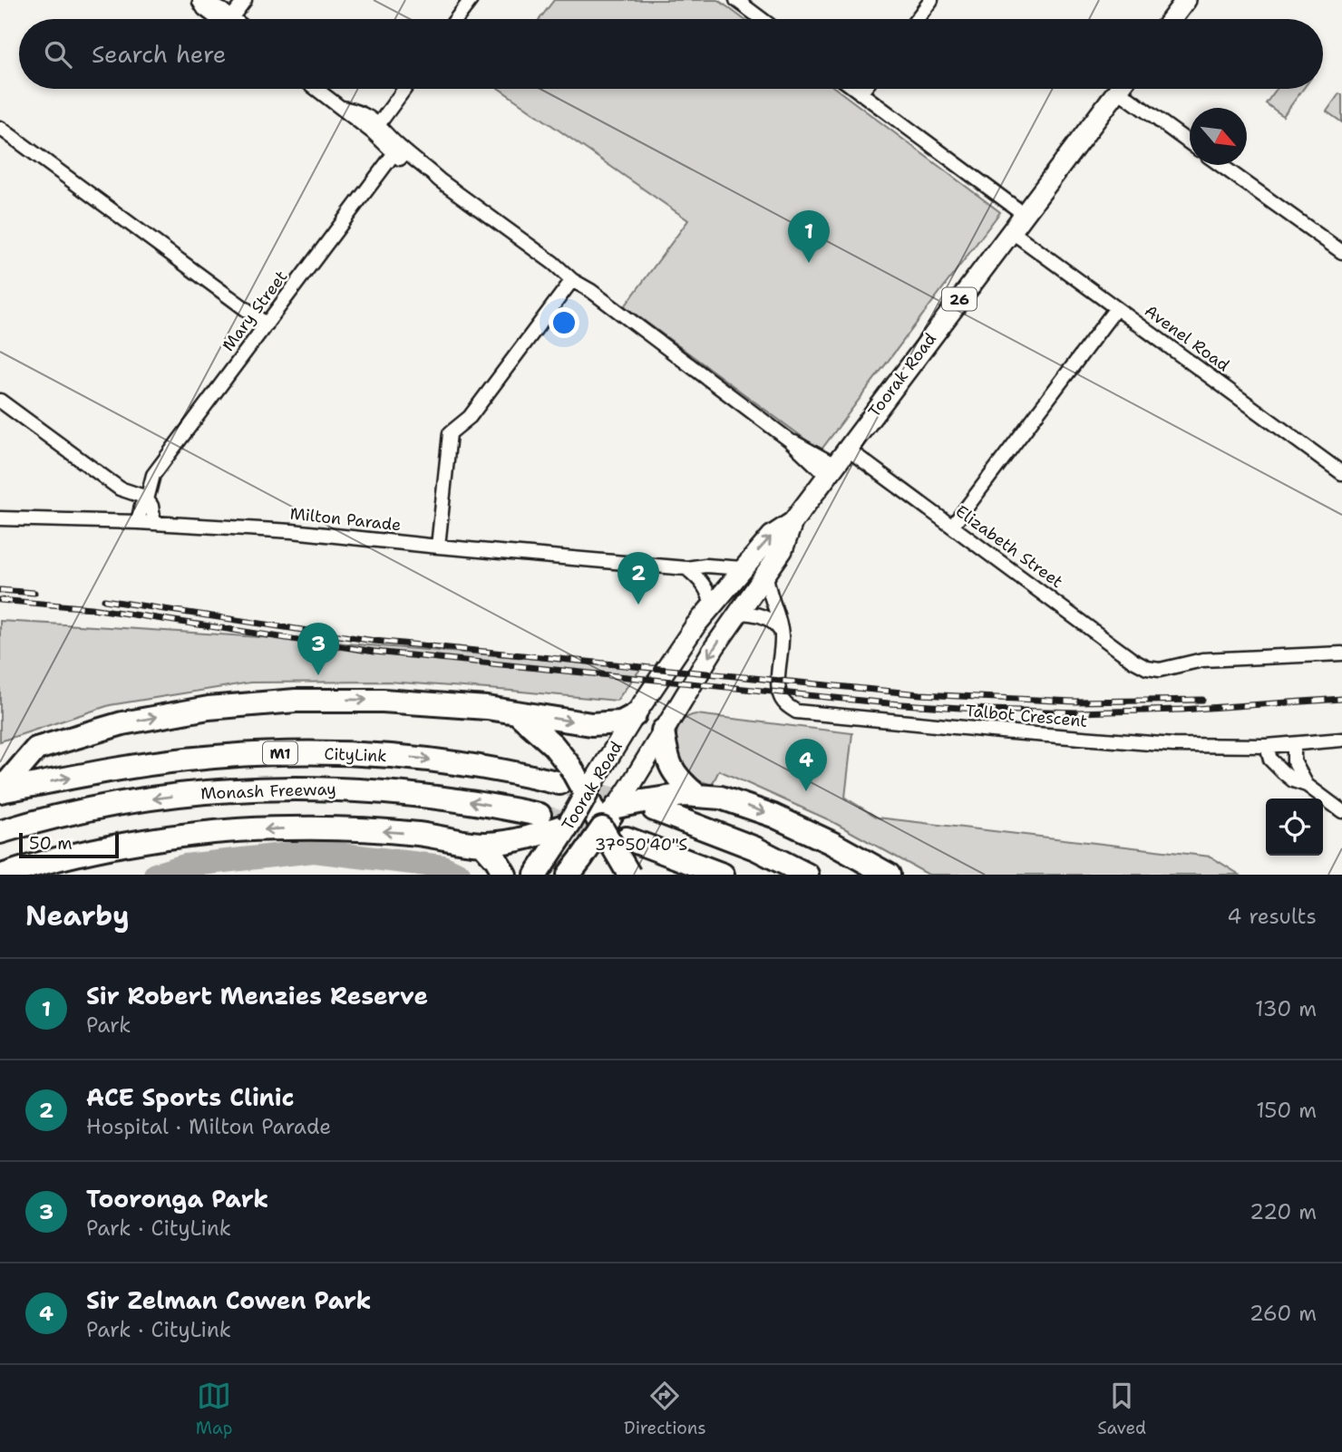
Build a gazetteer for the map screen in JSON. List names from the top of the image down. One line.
{"streets":{"highway":["26","Toorak Road","M1","CityLink","Monash Freeway"],"street":["Mary Street","Avenel Road","Milton Parade","Elizabeth Street","Talbot Crescent"]},"crossings":[["Mary Street","Milton Parade"],["Avenel Road","Toorak Road"],["Toorak Road","Milton Parade"],["Toorak Road","Elizabeth Street"],["Toorak Road","Talbot Crescent"]],"scale_bar":"50 m","north":"bottom right","page":{"search":"Search here","pins":["1","2","3","4"],"scale":"50 m","heading":["Nearby","4 results"],"list":[{"mark":"1","name":"Sir Robert Menzies Reserve","note":"Park","value":"130 m"},{"mark":"2","name":"ACE Sports Clinic","note":"Hospital · Milton Parade","value":"150 m"},{"mark":"3","name":"Tooronga Park","note":"Park · CityLink","value":"220 m"},{"mark":"4","name":"Sir Zelman Cowen Park","note":"Park · CityLink","value":"260 m"}],"nav":["Map","Directions","Saved"]},"coordinates":["37°50'40\"S"]}
